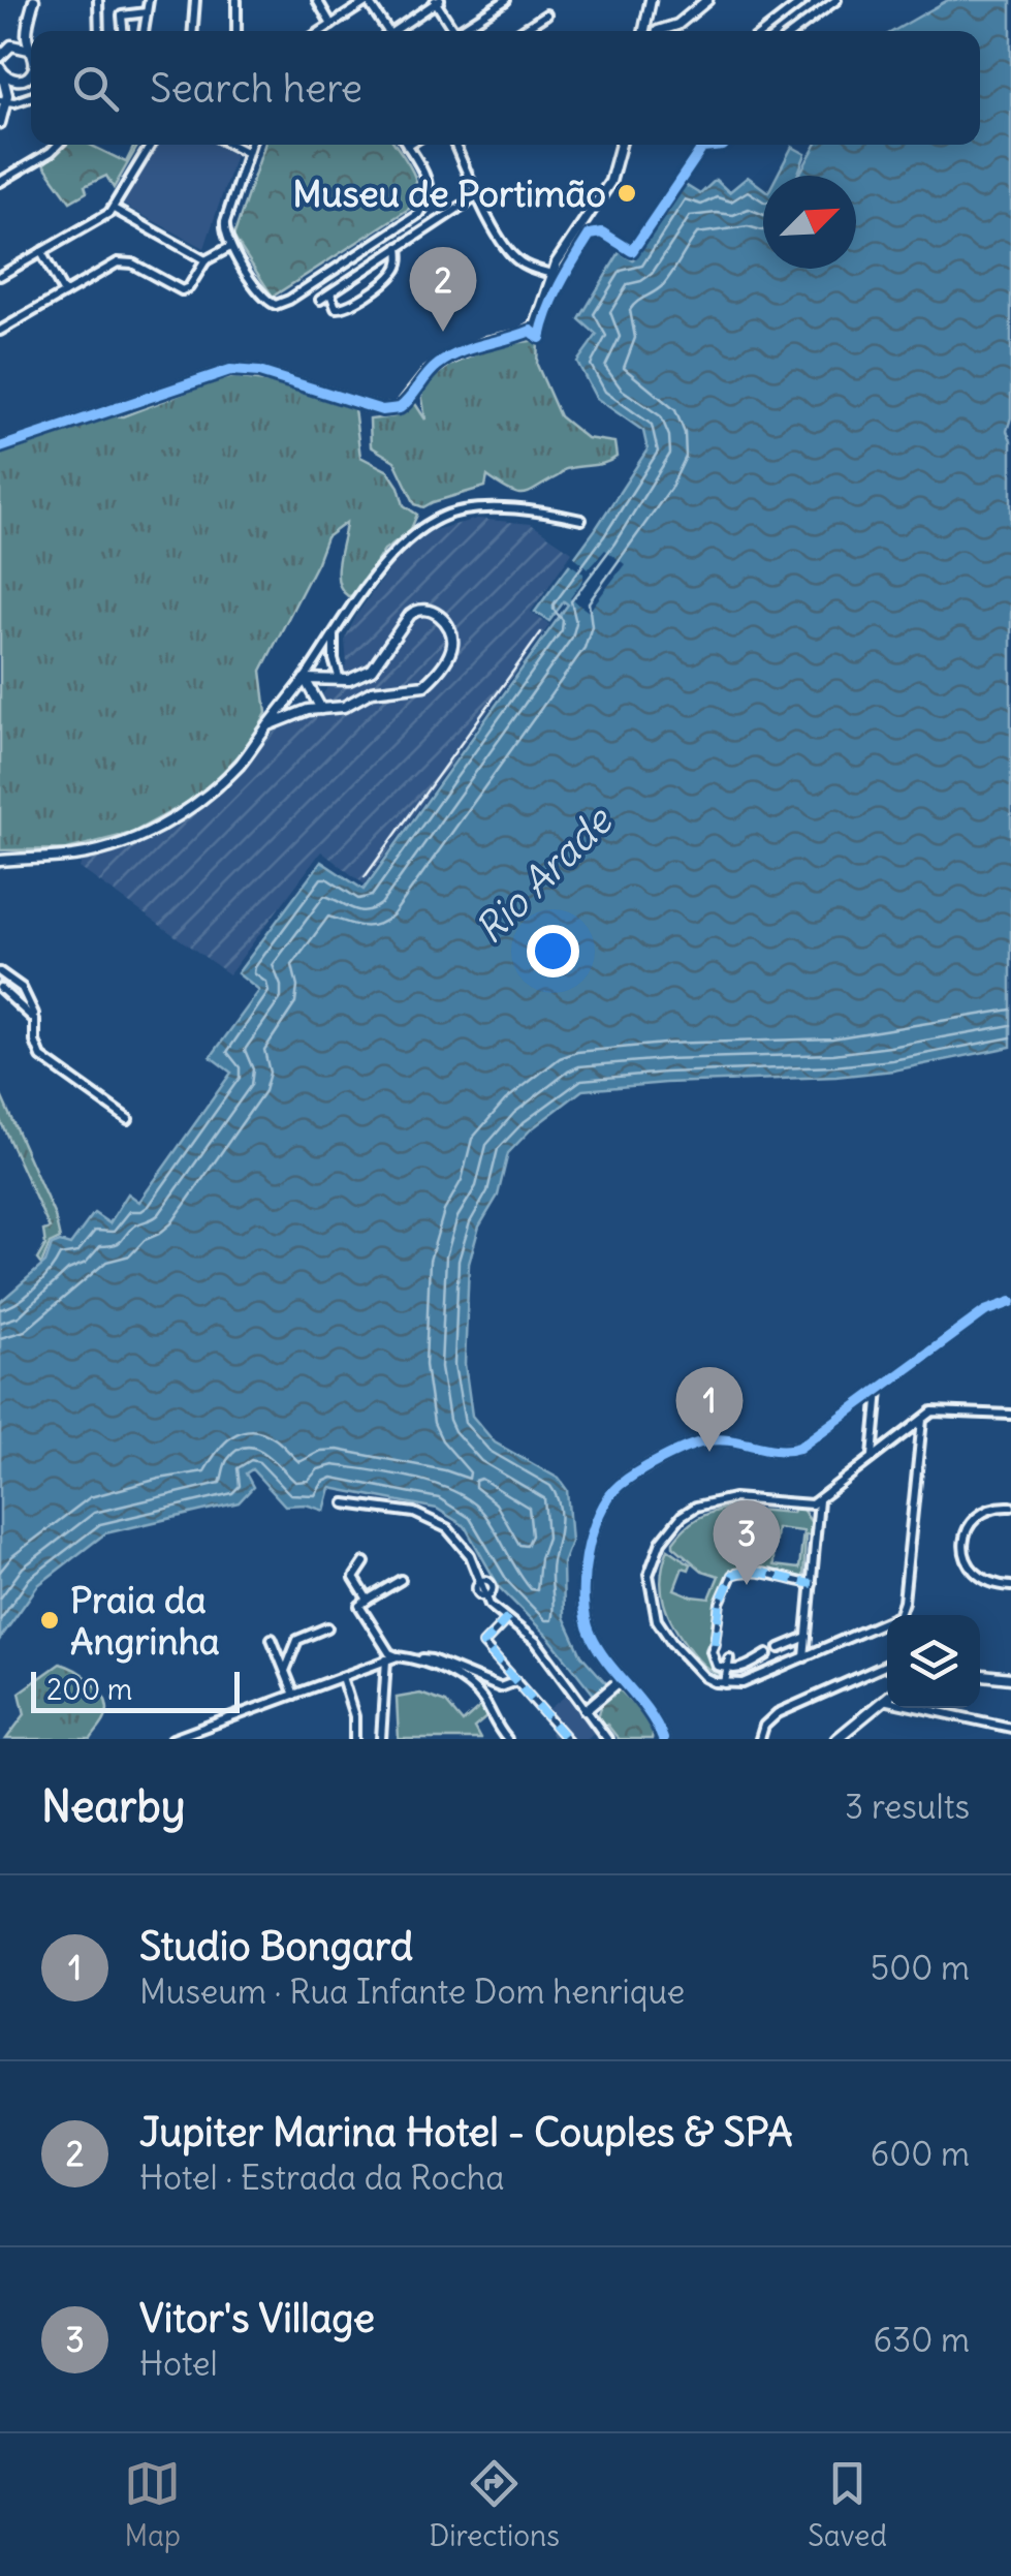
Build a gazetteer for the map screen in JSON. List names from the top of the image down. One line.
{"water":["Rio Arade"],"places":["Museu de Portimão","Praia da Angrinha"],"scale_bar":"200 m","north":"top right","page":{"search":"Search here","pins":["2","1","3"],"scale":"200 m","heading":["Nearby","3 results"],"list":[{"mark":"1","name":"Studio Bongard","note":"Museum · Rua Infante Dom henrique","value":"500 m"},{"mark":"2","name":"Jupiter Marina Hotel - Couples & SPA","note":"Hotel · Estrada da Rocha","value":"600 m"},{"mark":"3","name":"Vitor's Village","note":"Hotel","value":"630 m"}],"nav":["Map","Directions","Saved"]}}
